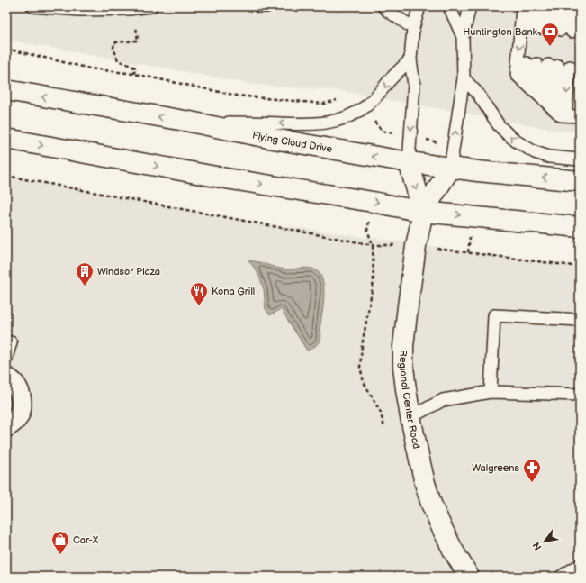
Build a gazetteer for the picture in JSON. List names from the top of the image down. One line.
{"streets":{"main road":["Flying Cloud Drive","Regional Center Road"]},"crossings":[["Flying Cloud Drive","Regional Center Road"]],"places":{"bank":["Huntington Bank"],"building":["Windsor Plaza"],"restaurant":["Kona Grill"],"pharmacy":["Walgreens"],"shop":["Car-X"]},"north":"bottom left"}
